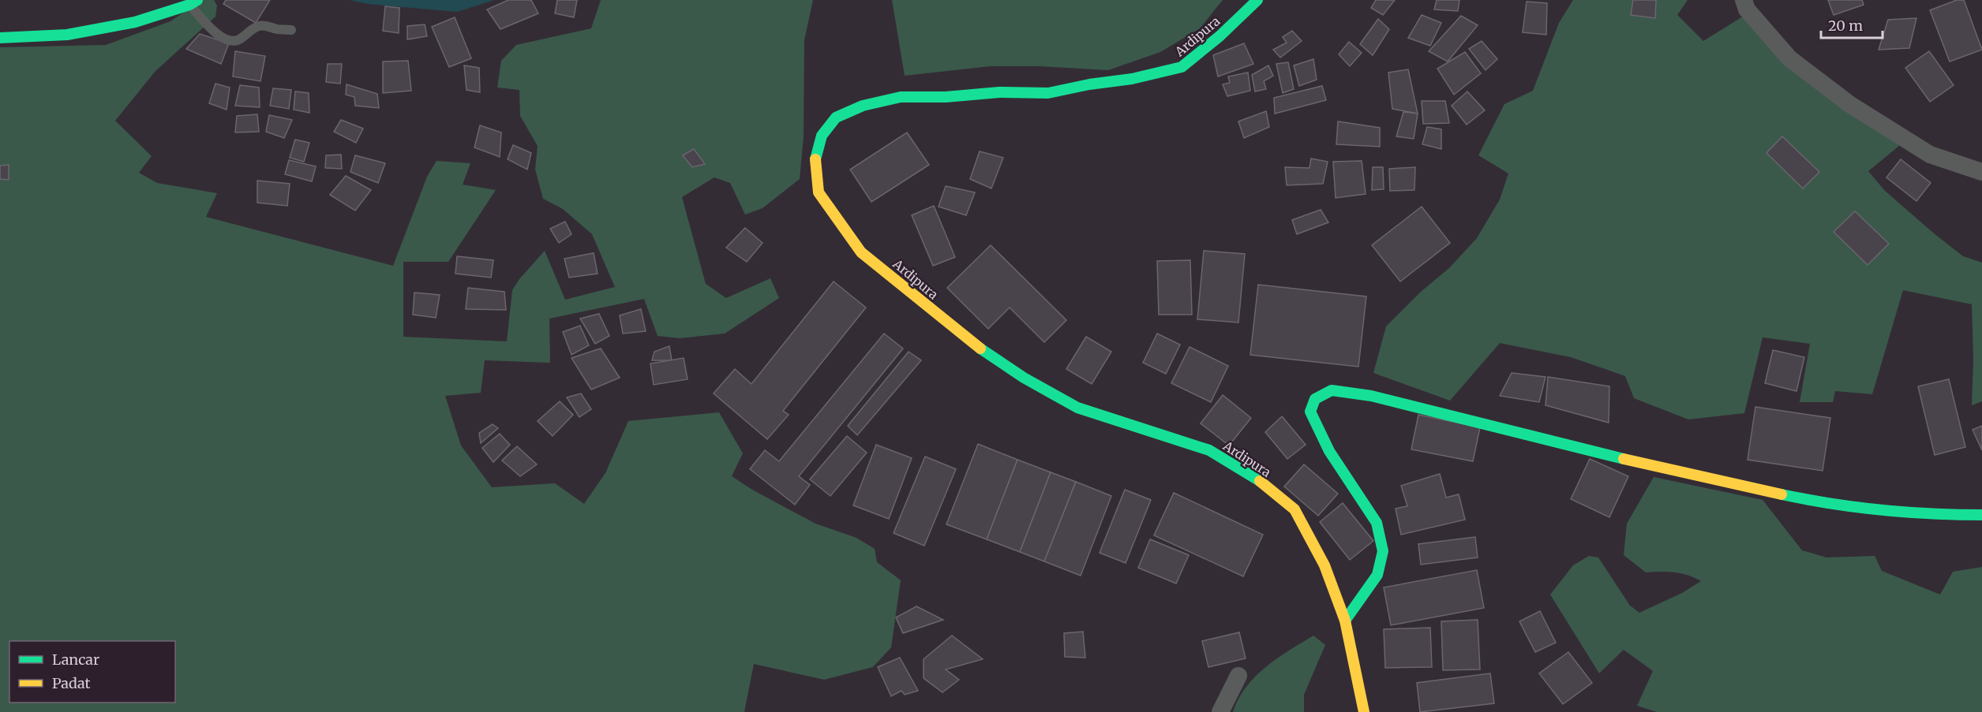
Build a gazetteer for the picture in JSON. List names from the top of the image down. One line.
{"streets":{"street":["Ardipura"]},"legend":["Lancar","Padat"],"scale_bar":"20 m"}
